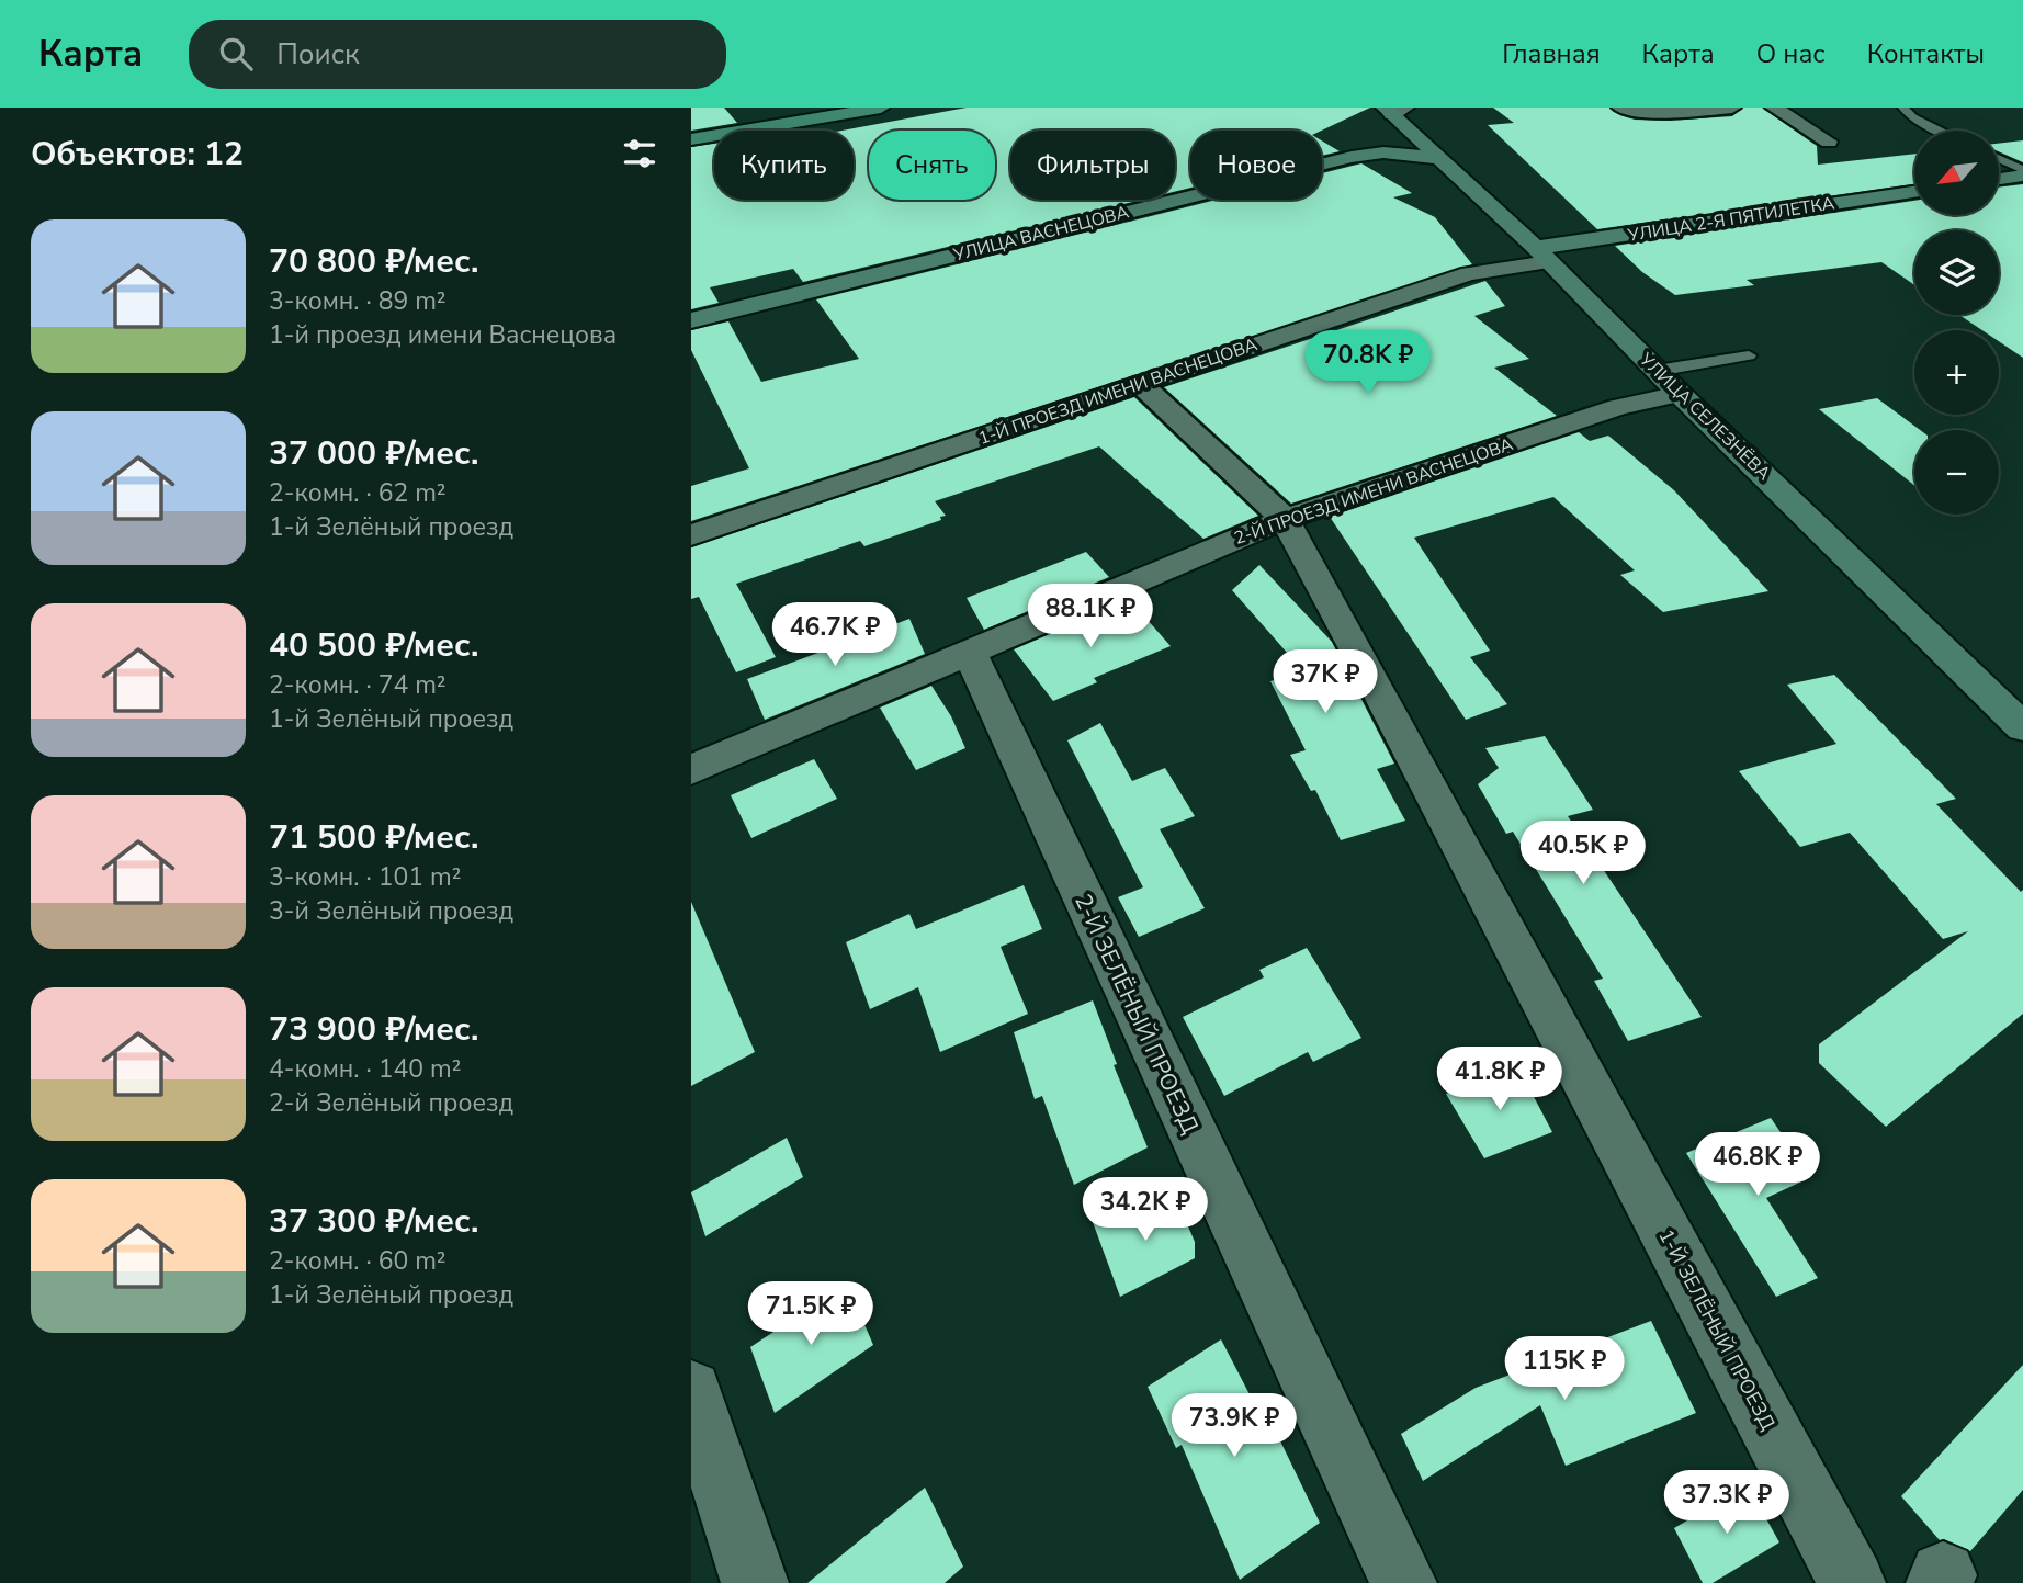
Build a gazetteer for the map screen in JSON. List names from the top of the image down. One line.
{"streets":{"street":["УЛИЦА 2-Я ПЯТИЛЕТКА","УЛИЦА ВАСНЕЦОВА","1-Й ПРОЕЗД ИМЕНИ ВАСНЕЦОВА","УЛИЦА СЕЛЕЗНЁВА","2-Й ПРОЕЗД ИМЕНИ ВАСНЕЦОВА","2-Й ЗЕЛЁНЫЙ ПРОЕЗД","1-Й ЗЕЛЁНЫЙ ПРОЕЗД"]},"crossings":[["УЛИЦА 2-Я ПЯТИЛЕТКА","1-Й ПРОЕЗД ИМЕНИ ВАСНЕЦОВА"],["УЛИЦА 2-Я ПЯТИЛЕТКА","УЛИЦА СЕЛЕЗНЁВА"],["УЛИЦА ВАСНЕЦОВА","УЛИЦА СЕЛЕЗНЁВА"],["1-Й ПРОЕЗД ИМЕНИ ВАСНЕЦОВА","УЛИЦА СЕЛЕЗНЁВА"],["1-Й ПРОЕЗД ИМЕНИ ВАСНЕЦОВА","1-Й ЗЕЛЁНЫЙ ПРОЕЗД"],["УЛИЦА СЕЛЕЗНЁВА","2-Й ПРОЕЗД ИМЕНИ ВАСНЕЦОВА"],["2-Й ПРОЕЗД ИМЕНИ ВАСНЕЦОВА","2-Й ЗЕЛЁНЫЙ ПРОЕЗД"],["2-Й ПРОЕЗД ИМЕНИ ВАСНЕЦОВА","1-Й ЗЕЛЁНЫЙ ПРОЕЗД"]],"north":"bottom left","page":{"header":"Карта","search":"Поиск","nav":["Главная","Карта","О нас","Контакты"],"heading":"Объектов: 12","map_buttons":["+","−"],"chip":["Купить","Снять","Фильтры","Новое"],"list":[{"name":"70 800 ₽/мес.","note":"3-комн. · 89 m² · 1-й проезд имени Васнецова"},{"name":"37 000 ₽/мес.","note":"2-комн. · 62 m² · 1-й Зелёный проезд"},{"name":"40 500 ₽/мес.","note":"2-комн. · 74 m² · 1-й Зелёный проезд"},{"name":"71 500 ₽/мес.","note":"3-комн. · 101 m² · 3-й Зелёный проезд"},{"name":"73 900 ₽/мес.","note":"4-комн. · 140 m² · 2-й Зелёный проезд"},{"name":"37 300 ₽/мес.","note":"2-комн. · 60 m² · 1-й Зелёный проезд"}],"price":["70.8K ₽","88.1K ₽","46.7K ₽","37K ₽","40.5K ₽","41.8K ₽","46.8K ₽","34.2K ₽","71.5K ₽","115K ₽","73.9K ₽","37.3K ₽"]}}
